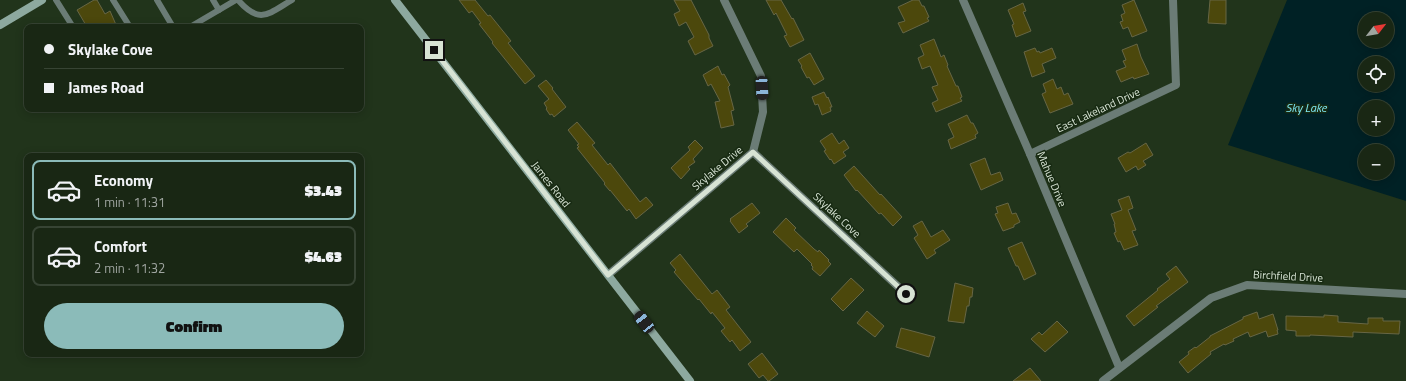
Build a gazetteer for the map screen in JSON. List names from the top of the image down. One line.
{"streets":{"main road":["James Road"],"street":["East Lakeland Drive","Skylake Drive","Mahue Drive","Skylake Cove","Birchfield Drive"]},"crossings":[["East Lakeland Drive","Mahue Drive"],["Skylake Drive","James Road"],["Skylake Drive","Skylake Cove"],["Mahue Drive","Birchfield Drive"]],"water":["Sky Lake"],"north":"top right","page":{"map_buttons":["+","−"],"banner":["Skylake Cove","James Road"],"list":[{"name":"Economy","note":"1 min · 11:31","value":"$3.43"},{"name":"Comfort","note":"2 min · 11:32","value":"$4.63"}],"buttons":"Confirm"}}
